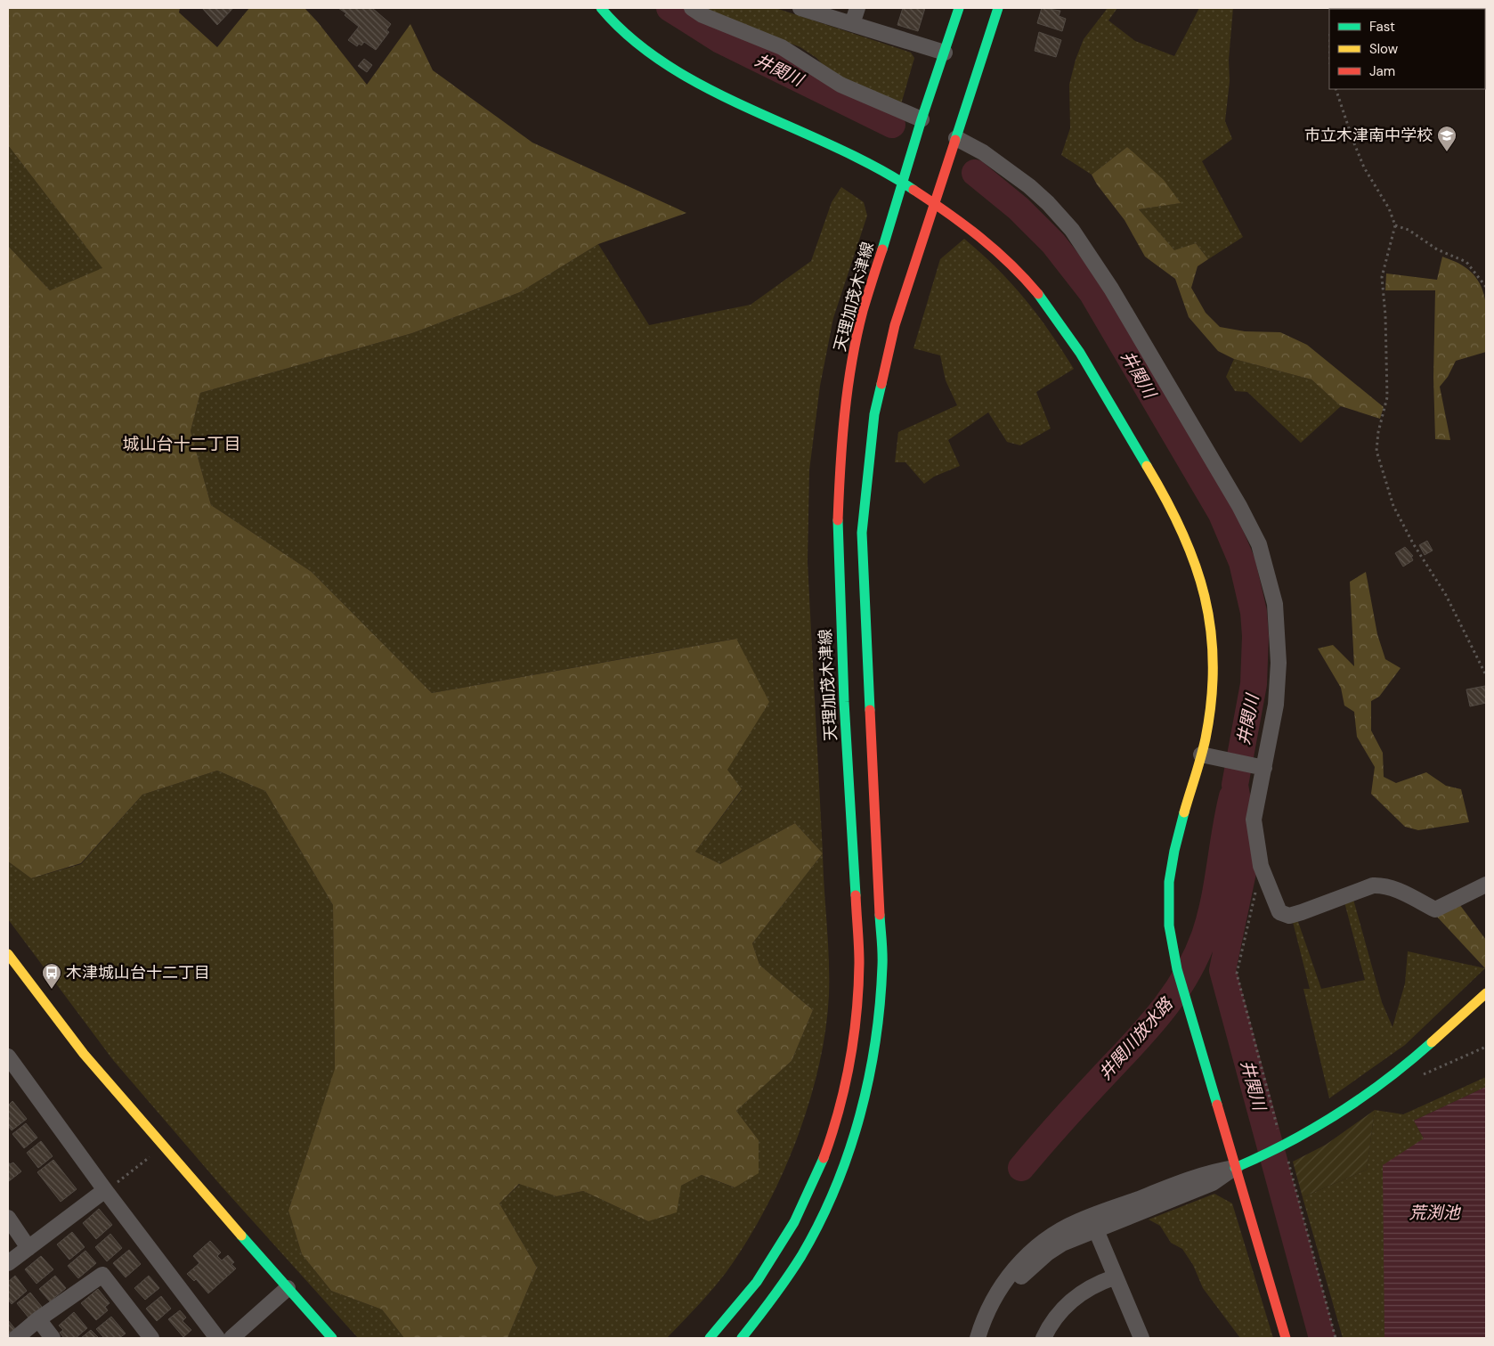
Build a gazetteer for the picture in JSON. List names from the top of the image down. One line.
{"streets":{"main road":["天理加茂木津線"]},"districts":["城山台十二丁目"],"water":["井関川","井関川放水路","荒渕池"],"places":{"school or university":["市立木津南中学校"],"bus stop":["木津城山台十二丁目"]},"legend":["Fast","Slow","Jam"]}
